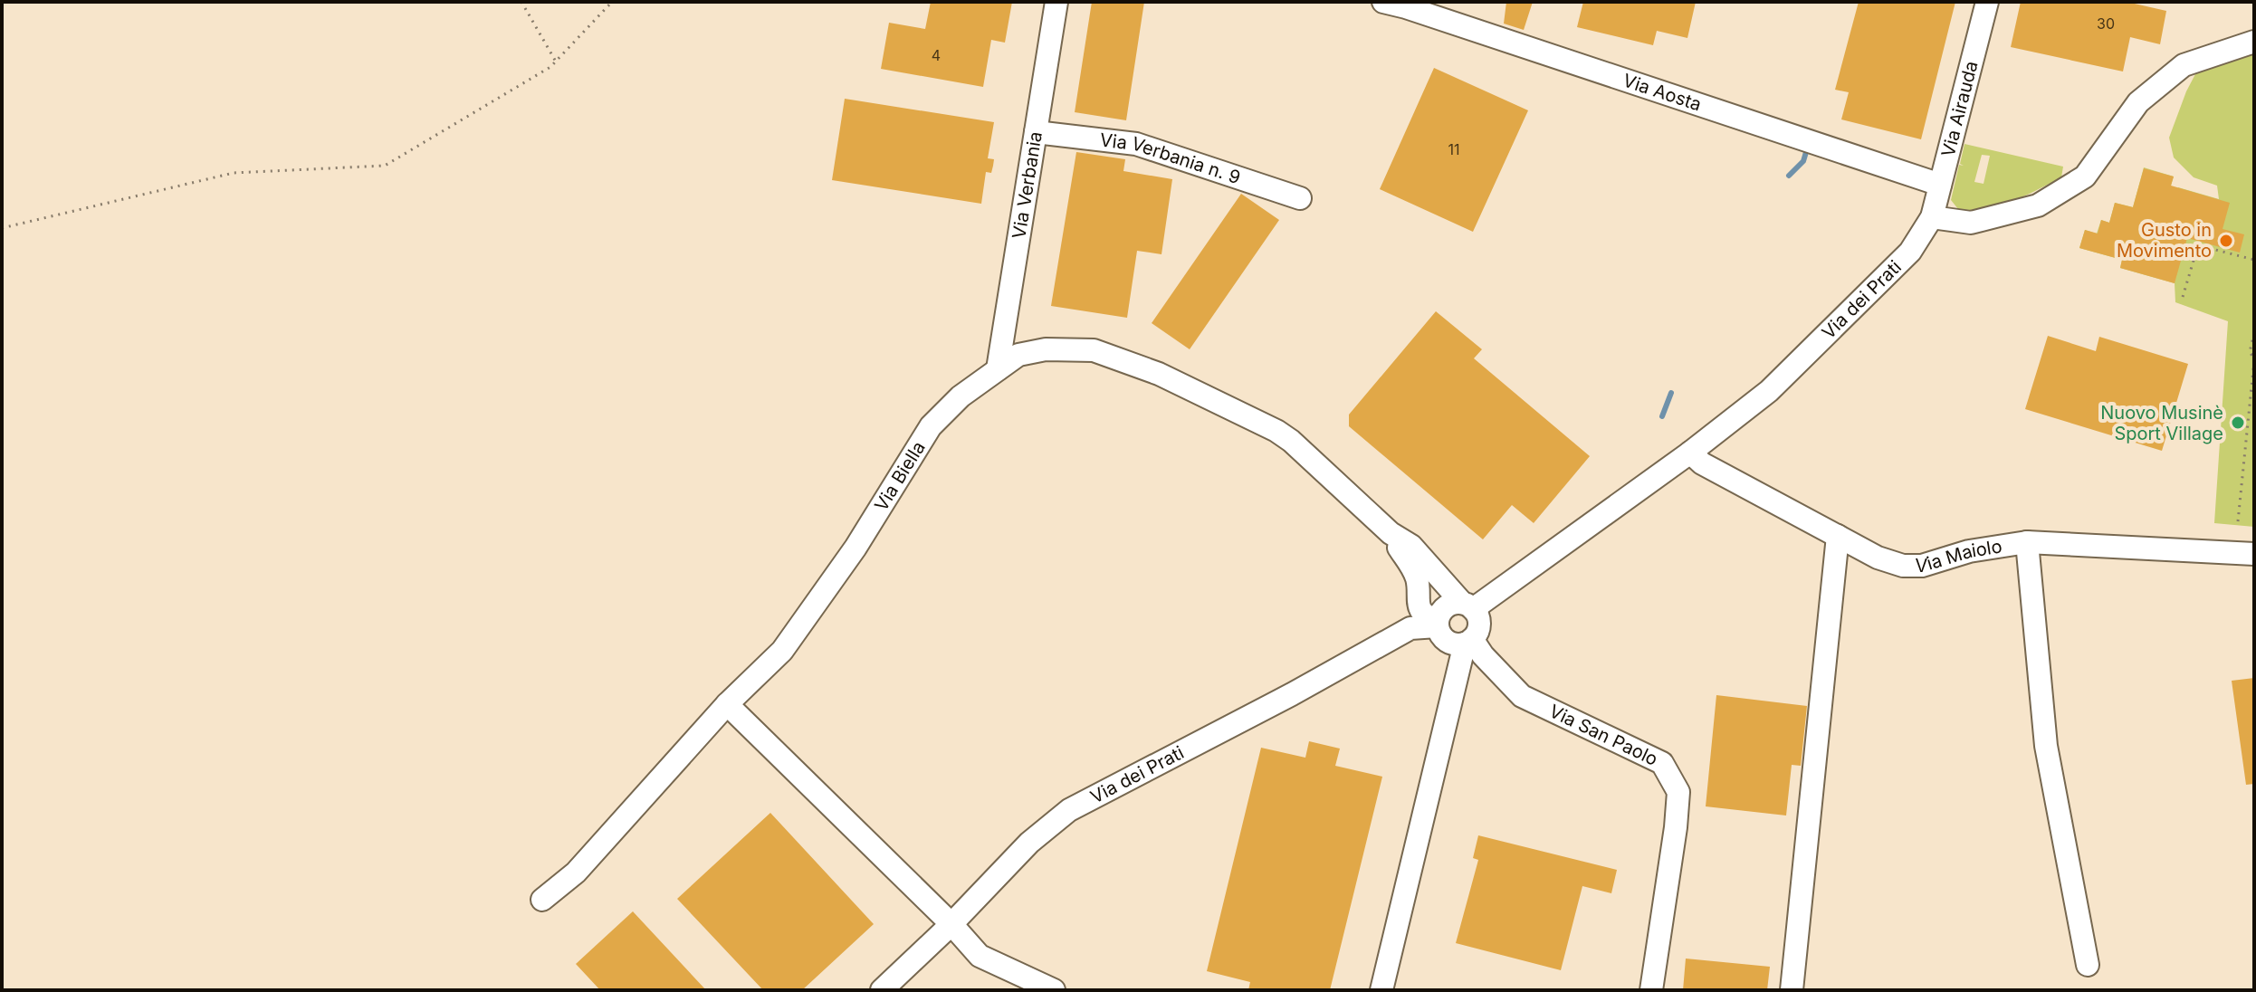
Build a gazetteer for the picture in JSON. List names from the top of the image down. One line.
{"streets":{"street":["Via Aosta","Via Airauda","Via Verbania n. 9","Via Verbania","Via dei Prati","Via Biella","Via Maiolo","Via San Paolo"]},"crossings":[["Via Aosta","Via Airauda"],["Via Airauda","Via dei Prati"],["Via Verbania n. 9","Via Verbania"],["Via Verbania","Via Biella"],["Via dei Prati","Via Biella"],["Via dei Prati","Via Maiolo"],["Via dei Prati","Via San Paolo"],["Via Biella","Via San Paolo"]],"places":["Gusto in Movimento","Nuovo Musinè Sport Village"],"house_numbers":["30","4","11"]}
